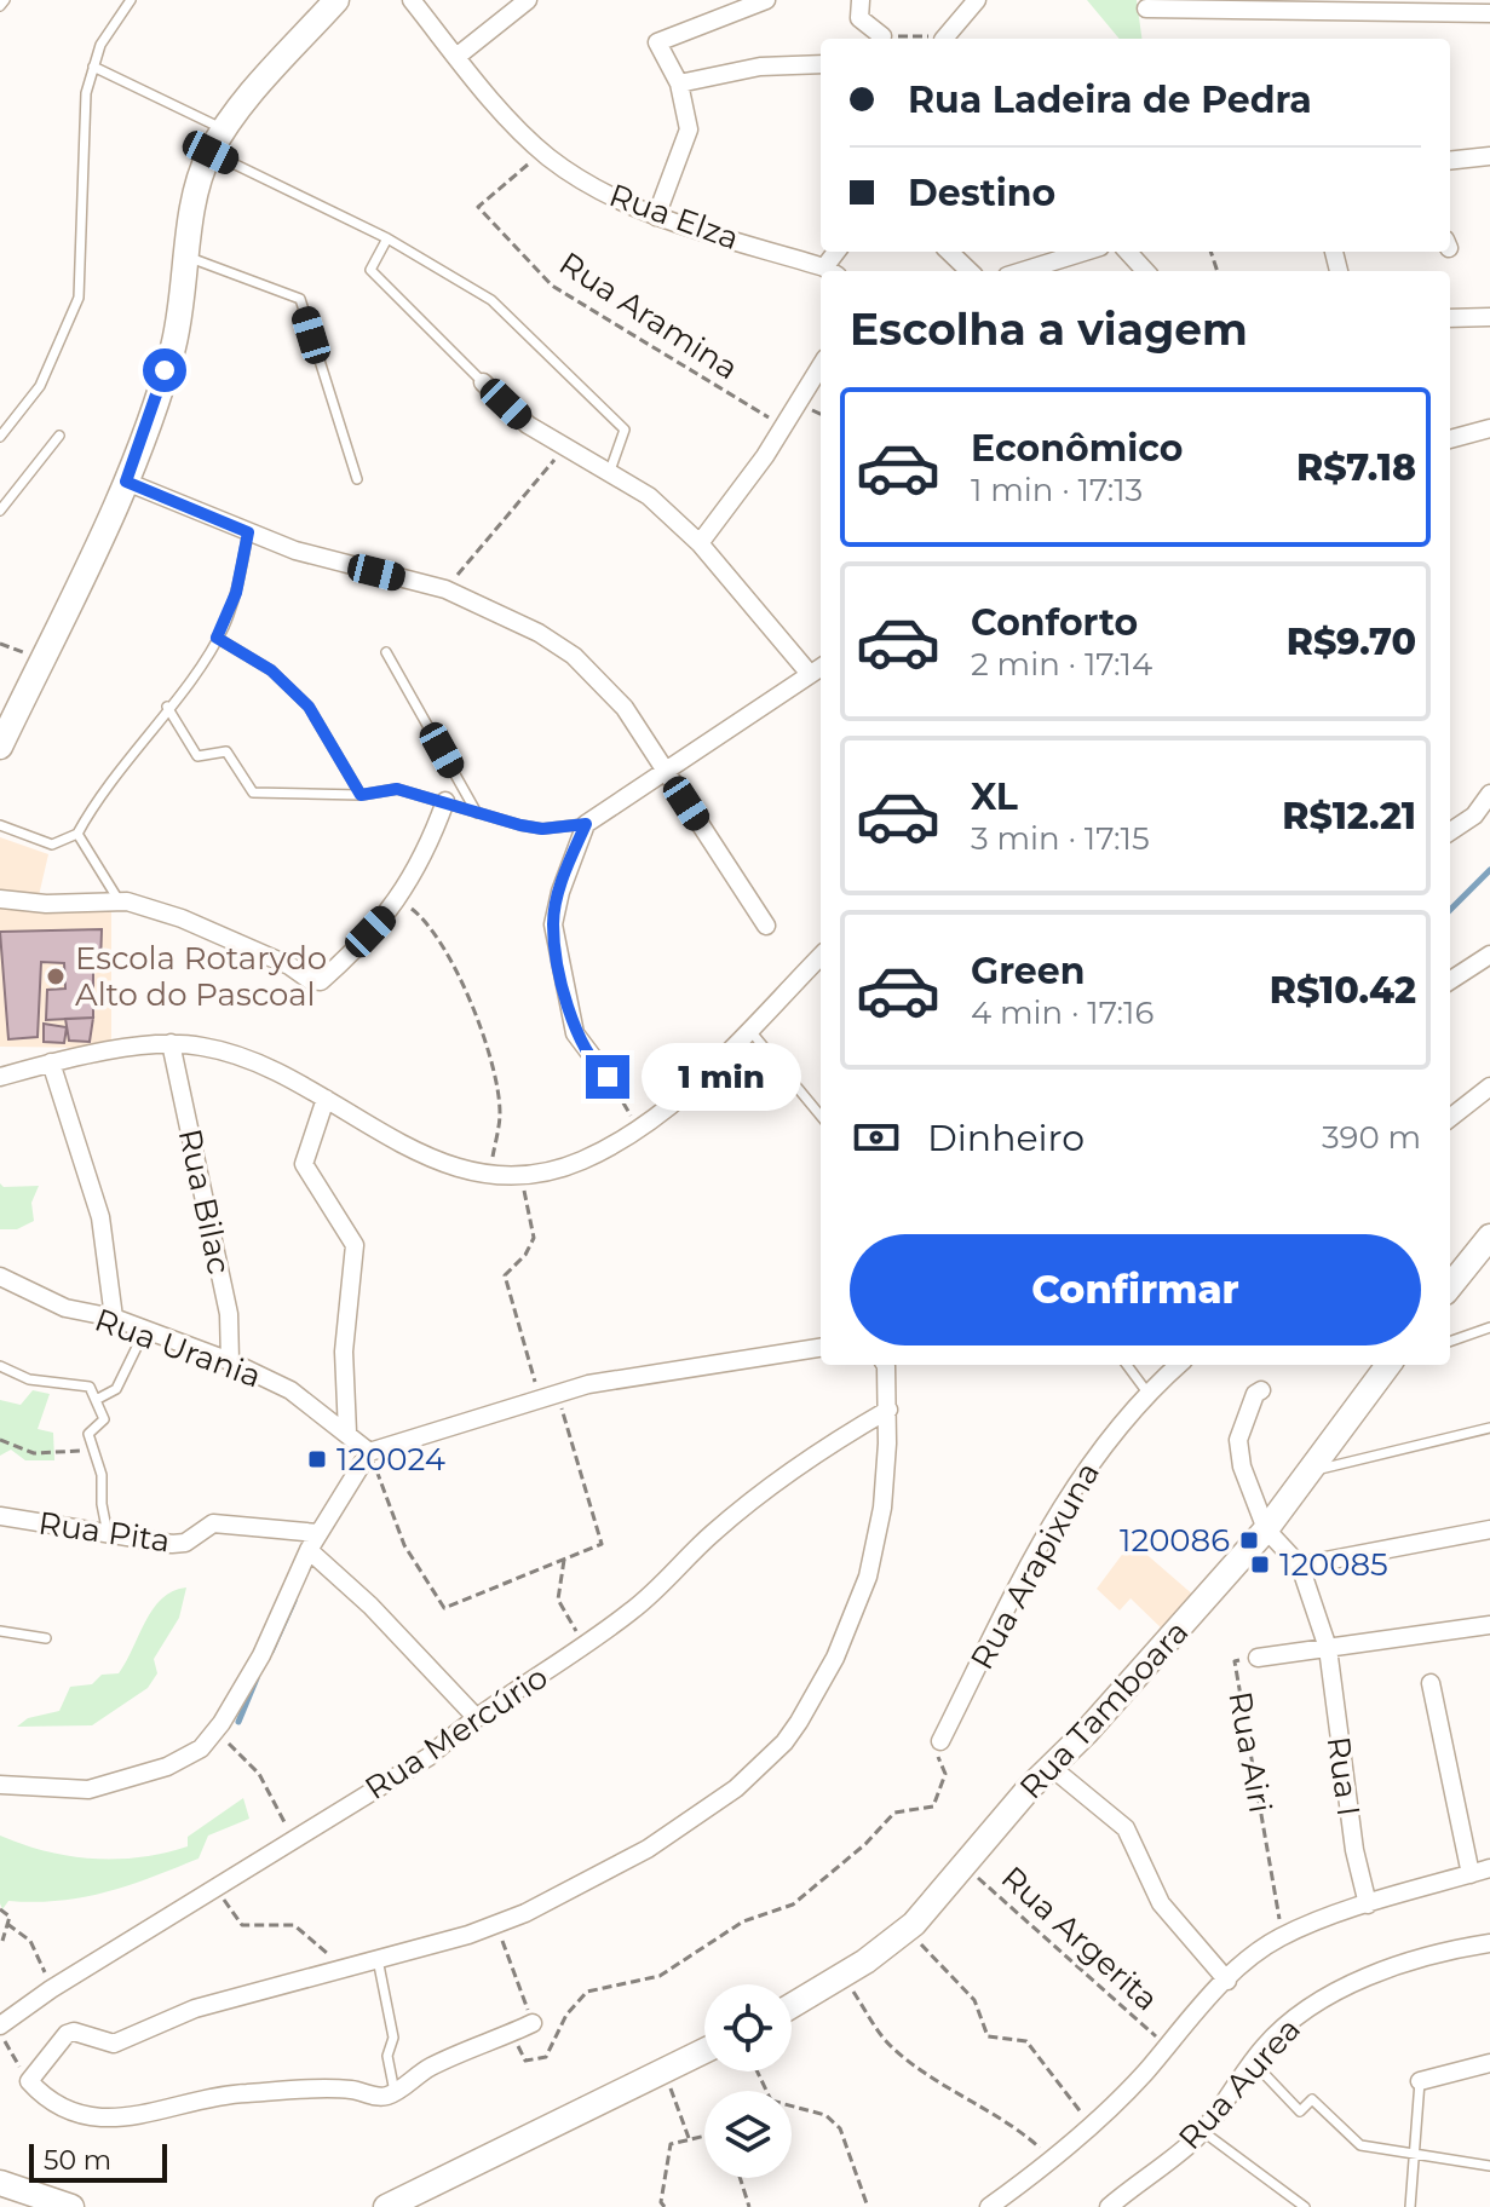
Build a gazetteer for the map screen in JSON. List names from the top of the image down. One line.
{"streets":{"street":["Rua Elza","Rua Bilac","Rua Urania","Rua Pita","Rua Arapixuna","Rua Tamboara","Rua Mercúrio","Rua Airi","Rua I","Rua Aurea"],"path":["Rua Aramina","Rua Argerita"]},"crossings":[["Rua Elza","Rua Aramina"],["Rua Bilac","Rua Urania"],["Rua Tamboara","Rua Argerita"],["Rua Airi","Rua I"]],"places":{"other":["Escola Rotarydo Alto do Pascoal"],"transit":["120024","120086","120085"]},"scale_bar":"50 m","page":{"banner":["Rua Ladeira de Pedra","Destino"],"heading":"Escolha a viagem","list":[{"name":"Econômico","note":"1 min · 17:13","value":"R$7.18"},{"name":"Conforto","note":"2 min · 17:14","value":"R$9.70"},{"name":"XL","note":"3 min · 17:15","value":"R$12.21"},{"name":"Green","note":"4 min · 17:16","value":"R$10.42"}],"bubble":"1 min","pay":["Dinheiro","390 m"],"buttons":"Confirmar","scale":"50 m"}}
